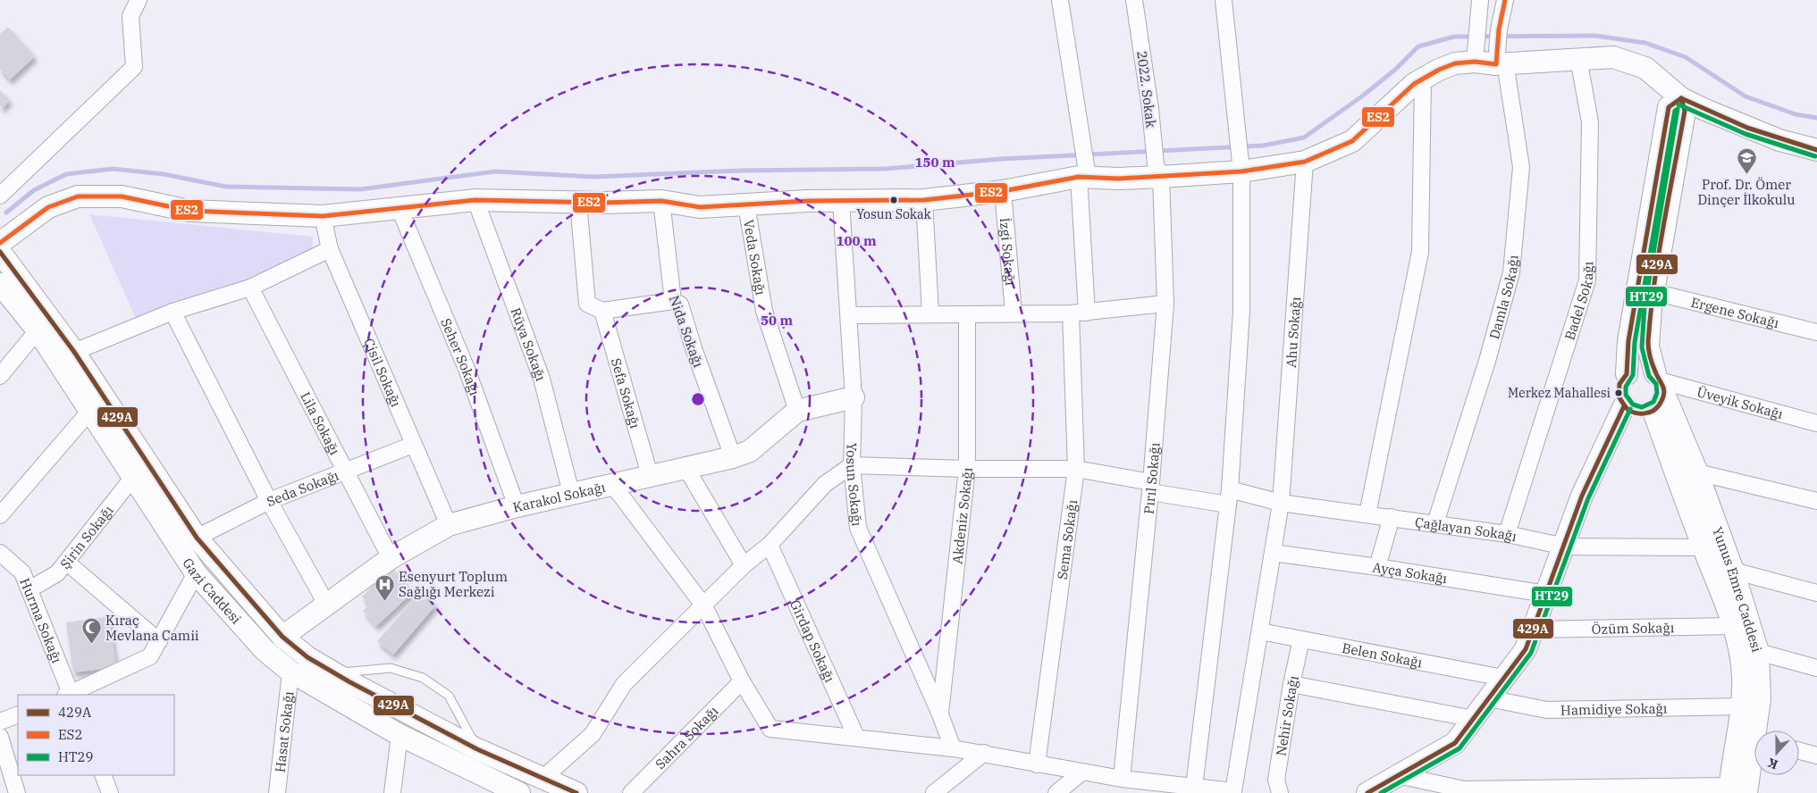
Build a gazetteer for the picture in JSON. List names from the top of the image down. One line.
{"streets":{"street":["2022. Sokak","İzgi Sokağı","Veda Sokağı","Damla Sokağı","Badel Sokağı","Ergene Sokağı","Nida Sokağı","Ahu Sokağı","Rüya Sokağı","Seher Sokağı","Çisil Sokağı","Sefa Sokağı","Üveyik Sokağı","Lila Sokağı","Pırıl Sokağı","Yosun Sokağı","Seda Sokağı","Karakol Sokağı","Akdeniz Sokağı","Çağlayan Sokağı","Şirin Sokağı","Sema Sokağı","Ayça Sokağı","Gazi Caddesi","Yunus Emre Caddesi","Hurma Sokağı","Özüm Sokağı","Girdap Sokağı","Belen Sokağı","Hamidiye Sokağı","Nehir Sokağı","Hasat Sokağı","Sahra Sokağı"]},"crossings":[["2022. Sokak","Pırıl Sokağı"],["Veda Sokağı","Karakol Sokağı"],["Damla Sokağı","Çağlayan Sokağı"],["Badel Sokağı","Çağlayan Sokağı"],["Nida Sokağı","Karakol Sokağı"],["Ahu Sokağı","Çağlayan Sokağı"],["Ahu Sokağı","Ayça Sokağı"],["Ahu Sokağı","Belen Sokağı"],["Rüya Sokağı","Karakol Sokağı"],["Seher Sokağı","Karakol Sokağı"],["Çisil Sokağı","Seda Sokağı"],["Çisil Sokağı","Karakol Sokağı"],["Sefa Sokağı","Karakol Sokağı"],["Üveyik Sokağı","Yunus Emre Caddesi"],["Lila Sokağı","Seda Sokağı"],["Lila Sokağı","Karakol Sokağı"],["Yosun Sokağı","Karakol Sokağı"],["Yosun Sokağı","Akdeniz Sokağı"],["Seda Sokağı","Gazi Caddesi"],["Karakol Sokağı","Gazi Caddesi"],["Çağlayan Sokağı","Yunus Emre Caddesi"],["Şirin Sokağı","Gazi Caddesi"],["Şirin Sokağı","Hurma Sokağı"],["Gazi Caddesi","Hasat Sokağı"],["Yunus Emre Caddesi","Özüm Sokağı"],["Yunus Emre Caddesi","Hamidiye Sokağı"],["Belen Sokağı","Nehir Sokağı"]],"places":{"school or university":["Prof. Dr. Ömer Dinçer İlkokulu"],"other":["Yosun Sokak","Merkez Mahallesi"],"hospital":["Esenyurt Toplum Sağlığı Merkezi"],"mosque":["Kıraç Mevlana Camii"]},"lines":["transit line ES2","transit line 429A","transit line HT29"],"legend":["429A","ES2","HT29"],"north":"bottom","rings":["150 m","100 m","50 m"]}
